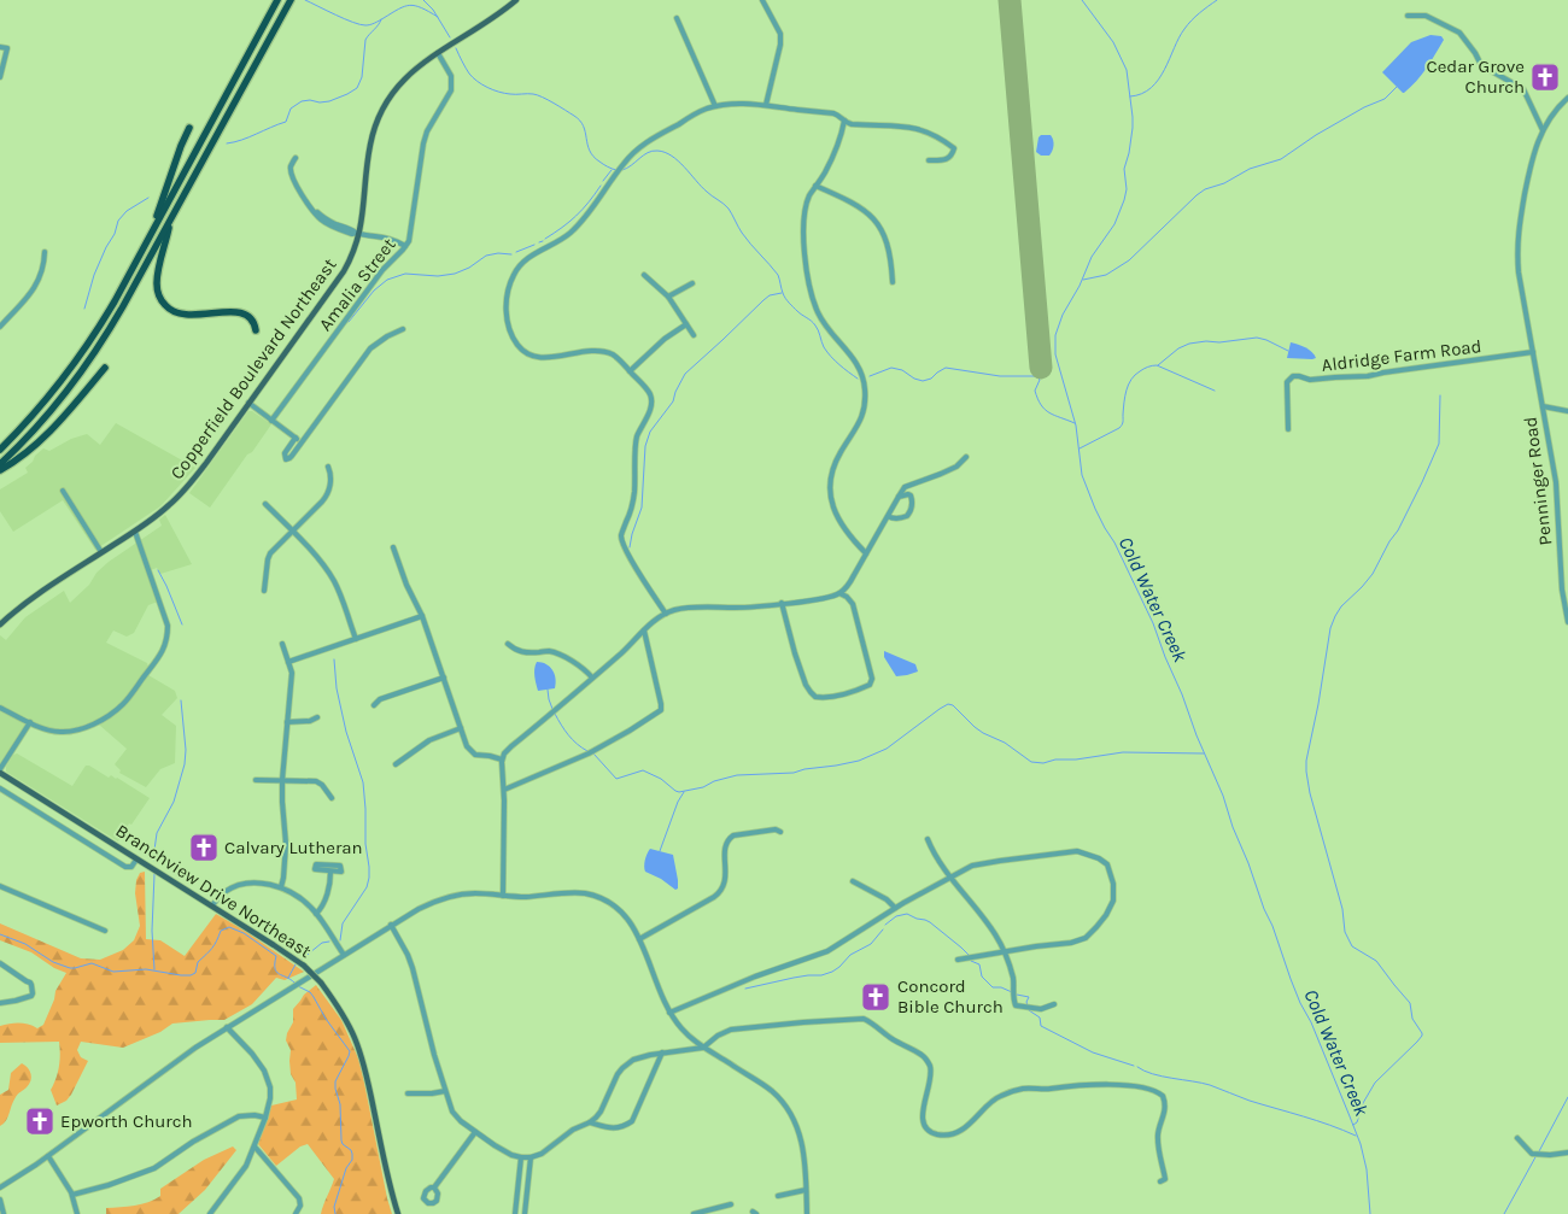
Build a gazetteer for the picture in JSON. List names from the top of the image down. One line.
{"streets":{"main road":["Copperfield Boulevard Northeast","Branchview Drive Northeast"],"street":["Amalia Street","Aldridge Farm Road","Penninger Road"]},"crossings":[["Amalia Street","Copperfield Boulevard Northeast"],["Aldridge Farm Road","Penninger Road"]],"water":["Cold Water Creek"],"places":{"church":["Cedar Grove Church","Calvary Lutheran","Concord Bible Church","Epworth Church"]}}
